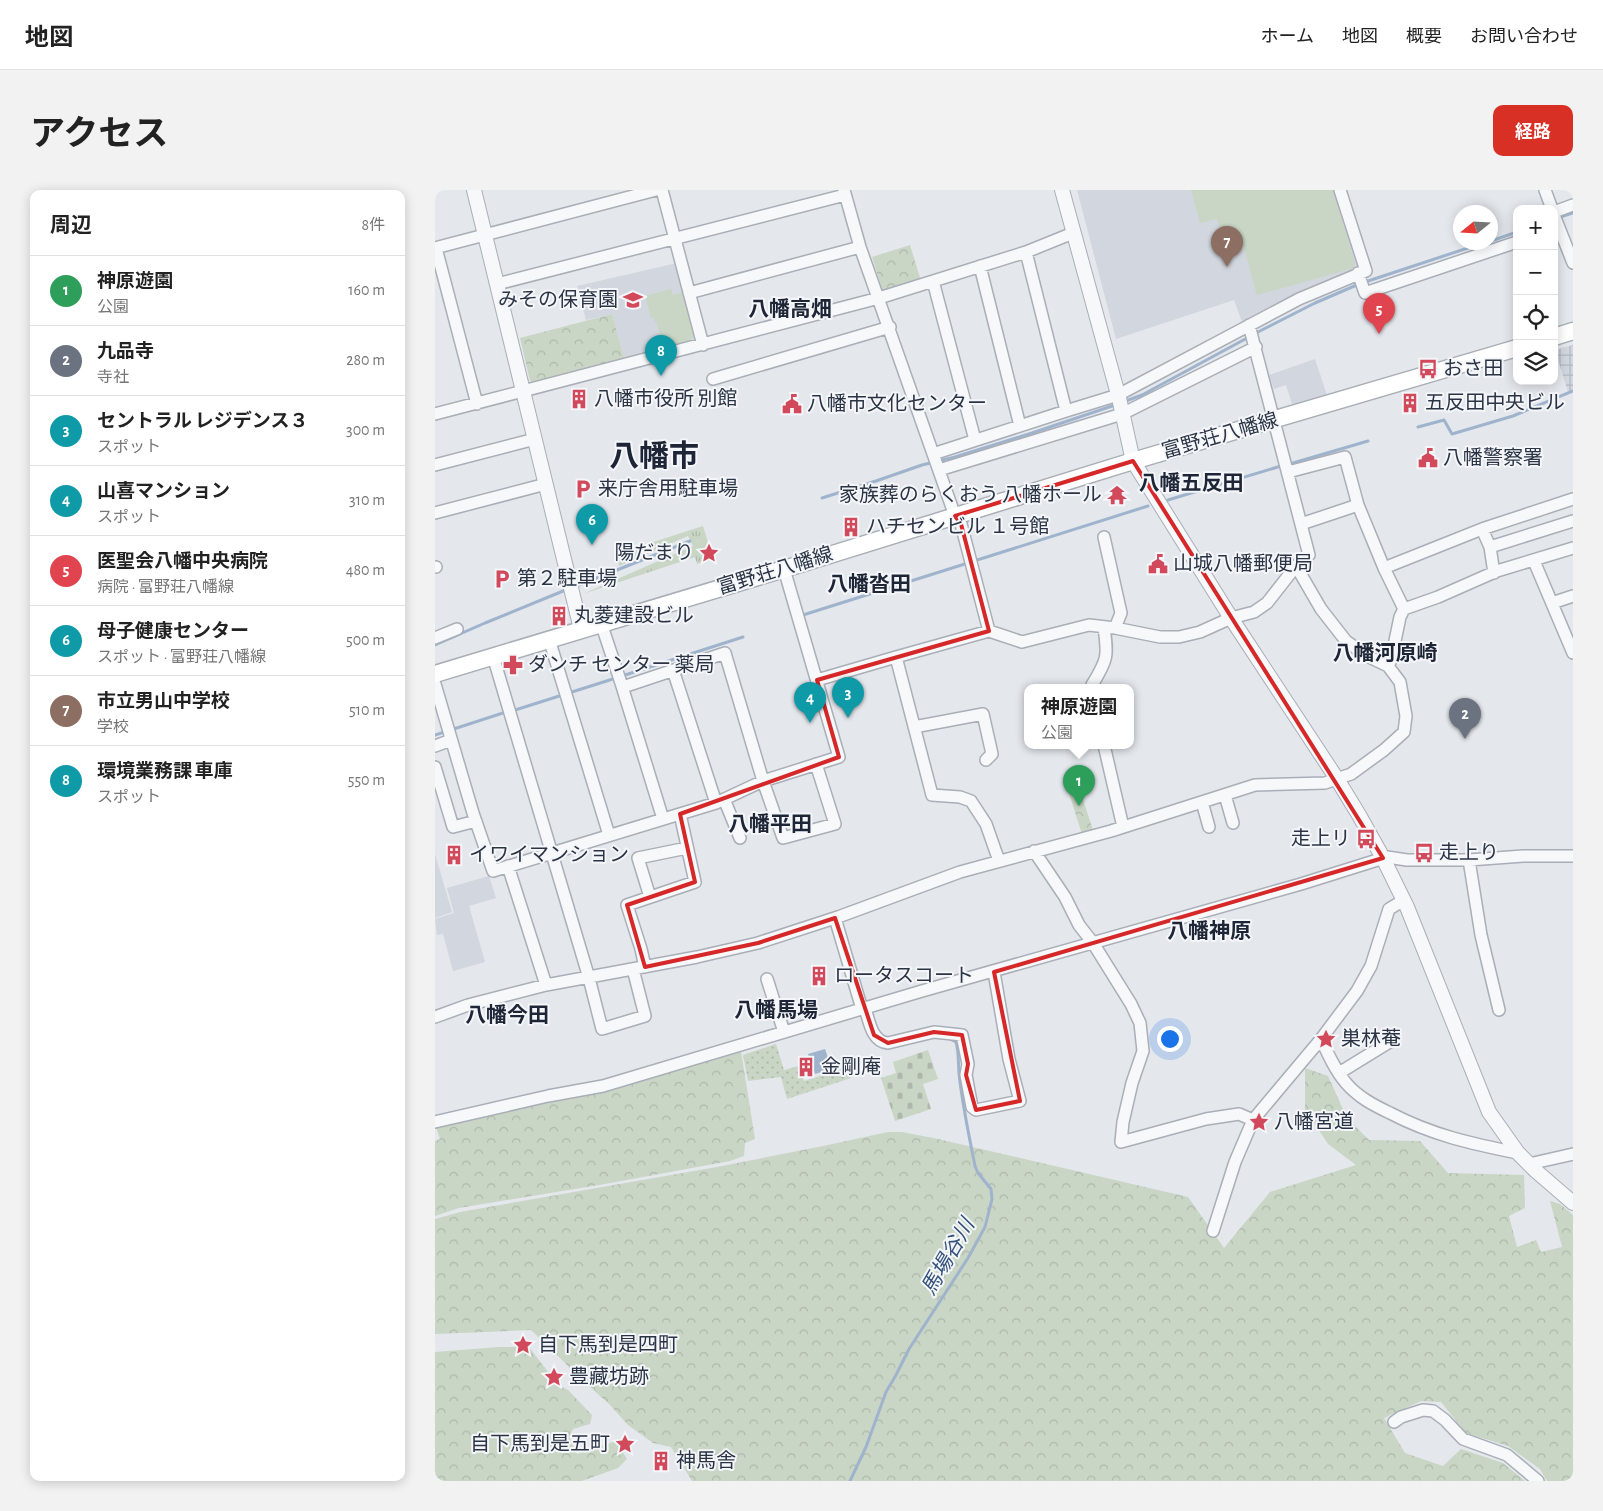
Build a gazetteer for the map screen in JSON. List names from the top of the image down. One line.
{"streets":{"main road":["富野荘八幡線"]},"districts":["八幡高畑","八幡市","八幡五反田","八幡沓田","八幡河原崎","八幡平田","八幡神原","八幡馬場","八幡今田"],"water":["馬場谷川"],"places":{"school or university":["みその保育園"],"bus stop":["おさ田","走上リ","走上り"],"building":["八幡市役所 別館","五反田中央ビル","ハチセンビル １号館","丸菱建設ビル","イワイマンション","ロータスコート","金剛庵","神馬舎"],"public building":["八幡市文化センター","八幡警察署","山城八幡郵便局"],"parking":["来庁舎用駐車場","第２駐車場"],"temple":["家族葬のらくおう 八幡ホール"],"place":["陽だまり","巣林菴","八幡宮道","自下馬到是四町","豊藏坊跡","自下馬到是五町"],"pharmacy":["ダンチ センター 薬局"]},"north":"left","page":{"header":"地図","nav":["ホーム","地図","概要","お問い合わせ"],"title":"アクセス","buttons":"経路","heading":["周辺","8件"],"map_buttons":["+","−"],"pins":["7","5","8","6","3","4","2","1"],"list":[{"mark":"1","name":"神原遊園","note":"公園","value":"160 m"},{"mark":"2","name":"九品寺","note":"寺社","value":"280 m"},{"mark":"3","name":"セントラル レジデンス３","note":"スポット","value":"300 m"},{"mark":"4","name":"山喜マンション","note":"スポット","value":"310 m"},{"mark":"5","name":"医聖会八幡中央病院","note":"病院 · 富野荘八幡線","value":"480 m"},{"mark":"6","name":"母子健康センター","note":"スポット · 富野荘八幡線","value":"500 m"},{"mark":"7","name":"市立男山中学校","note":"学校","value":"510 m"},{"mark":"8","name":"環境業務課 車庫","note":"スポット","value":"550 m"}],"popup":["神原遊園","公園"]}}
